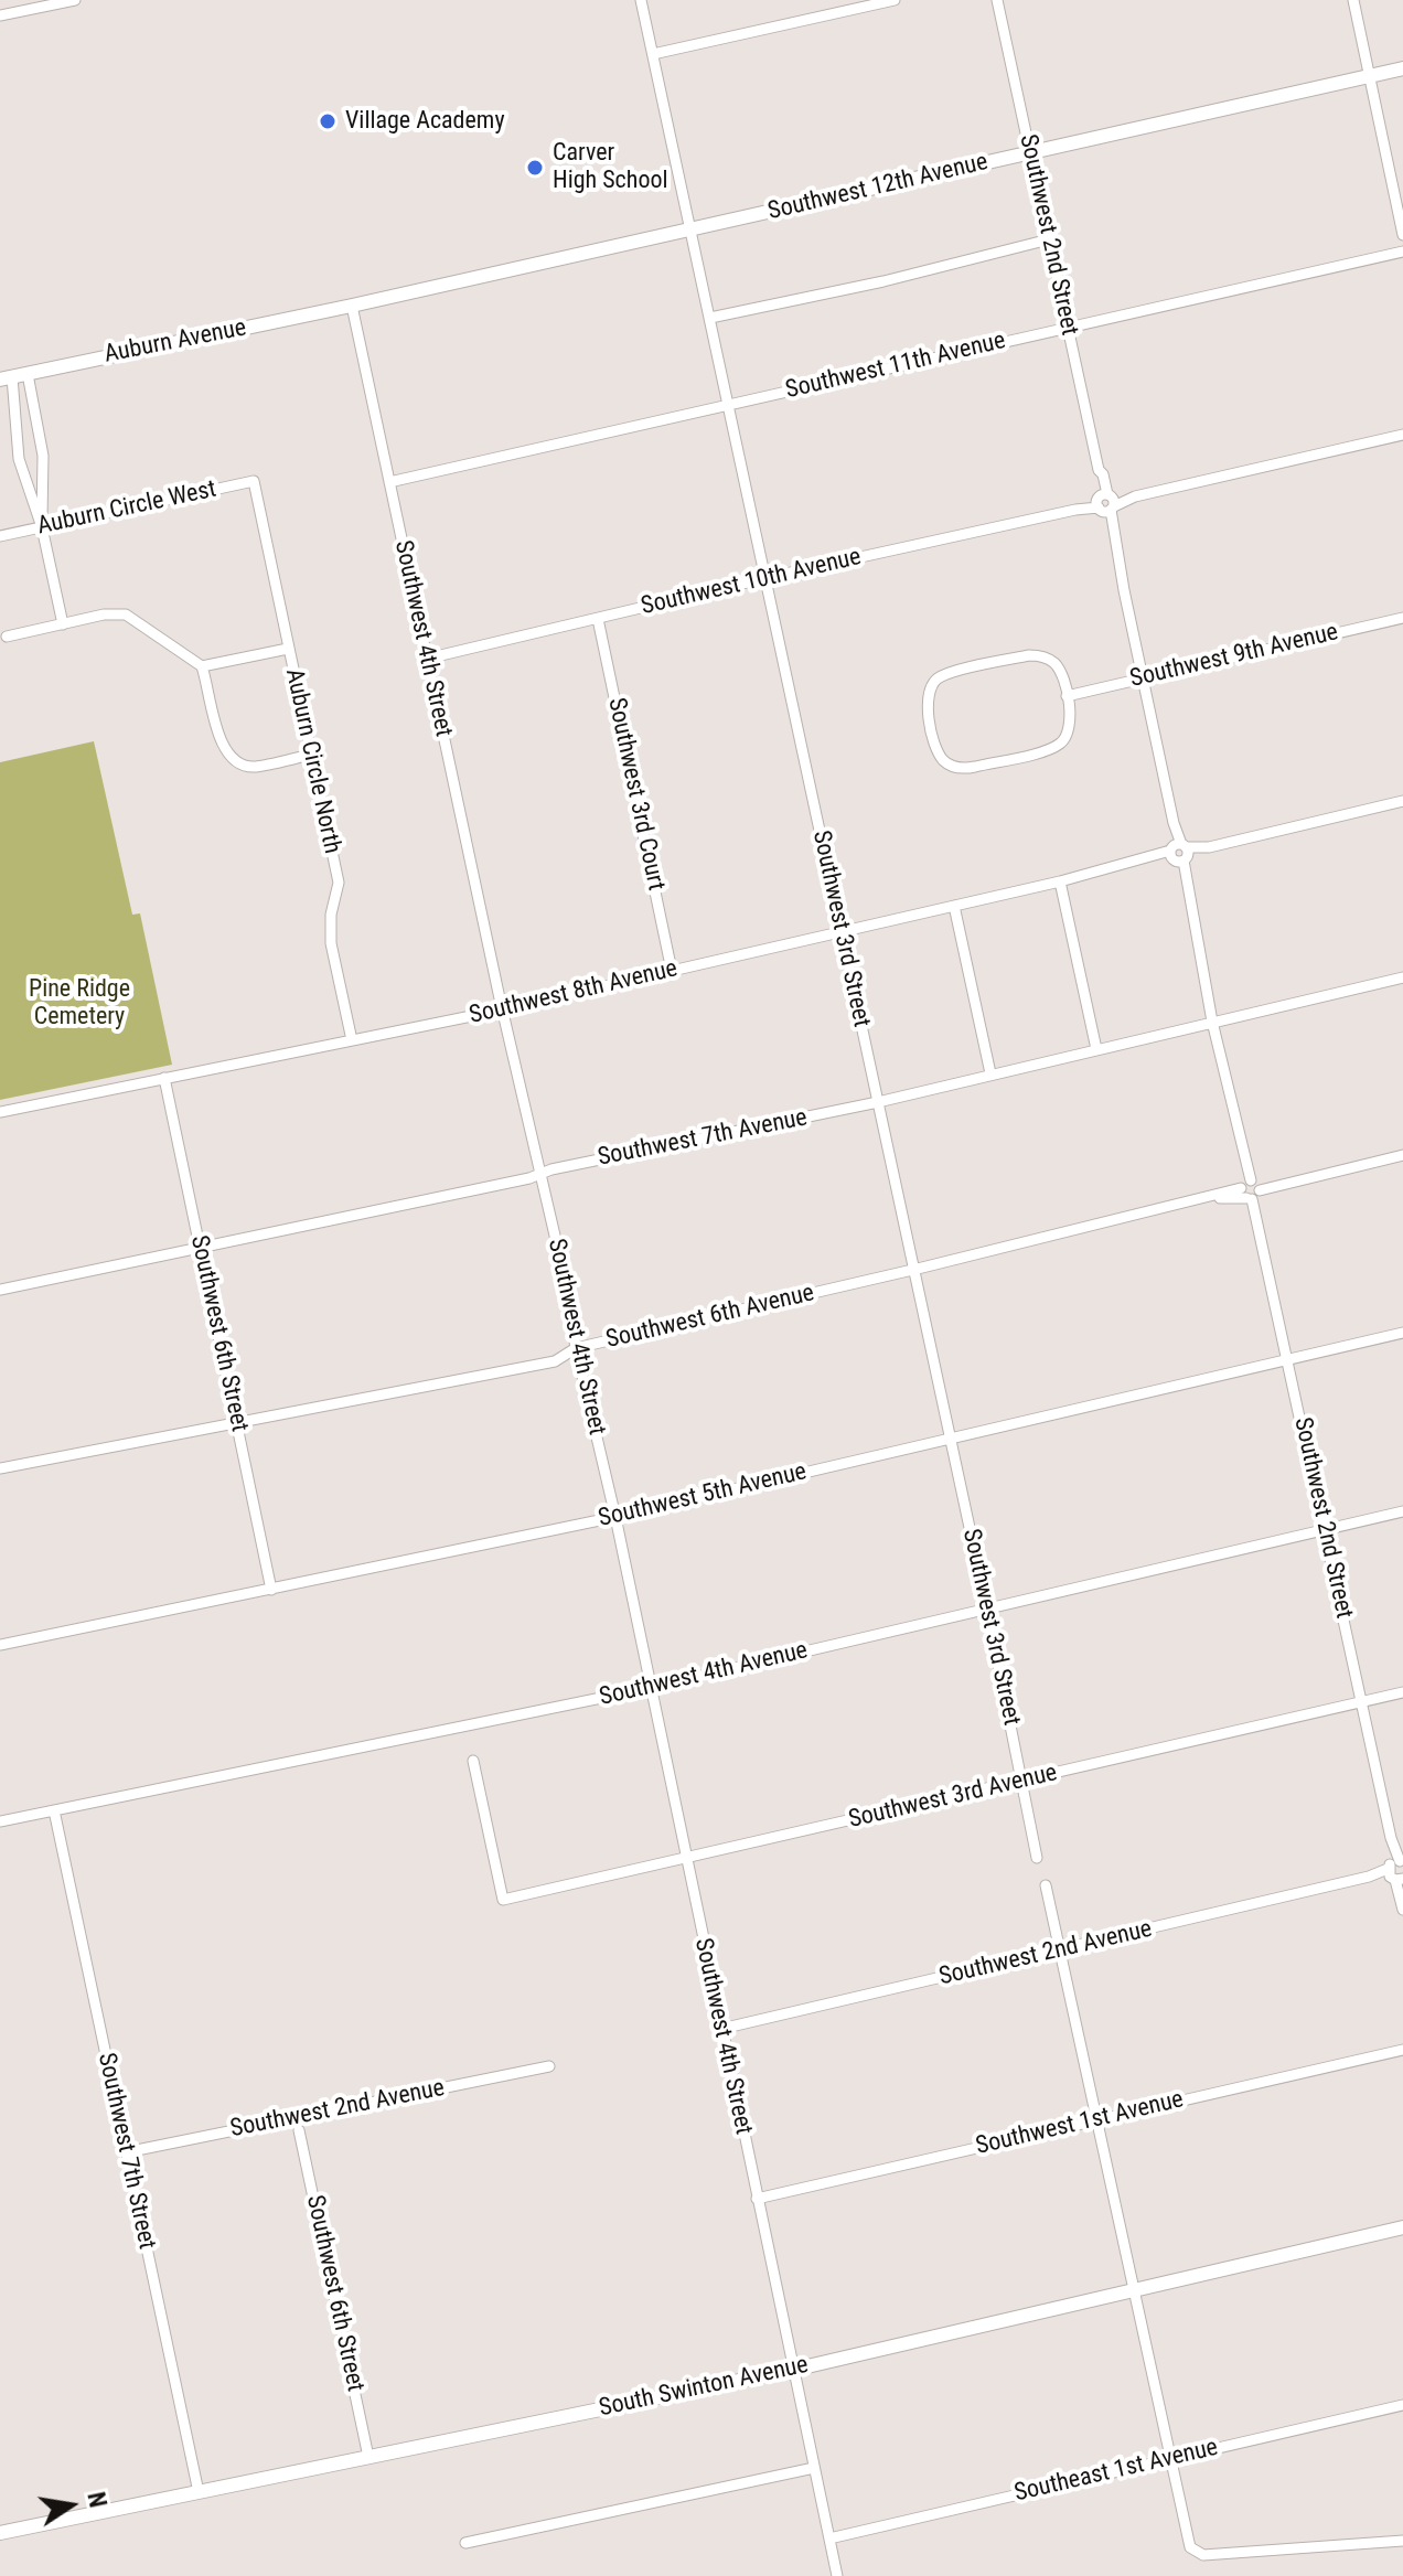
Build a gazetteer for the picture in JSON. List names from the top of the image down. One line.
{"streets":{"street":["Southwest 12th Avenue","Southwest 2nd Street","Auburn Avenue","Southwest 11th Avenue","Auburn Circle West","Southwest 10th Avenue","Southwest 4th Street","Southwest 9th Avenue","Auburn Circle North","Southwest 3rd Court","Southwest 3rd Street","Southwest 8th Avenue","Southwest 7th Avenue","Southwest 6th Avenue","Southwest 6th Street","Southwest 5th Avenue","Southwest 4th Avenue","Southwest 3rd Avenue","Southwest 2nd Avenue","Southwest 1st Avenue","Southwest 7th Street","South Swinton Avenue","Southeast 1st Avenue"]},"crossings":[["Southwest 12th Avenue","Southwest 2nd Street"],["Southwest 12th Avenue","Auburn Avenue"],["Southwest 12th Avenue","Southwest 4th Street"],["Southwest 12th Avenue","Southwest 3rd Street"],["Southwest 2nd Street","Southwest 11th Avenue"],["Southwest 2nd Street","Southwest 10th Avenue"],["Southwest 2nd Street","Southwest 9th Avenue"],["Southwest 2nd Street","Southwest 8th Avenue"],["Southwest 2nd Street","Southwest 7th Avenue"],["Southwest 2nd Street","Southwest 6th Avenue"],["Southwest 2nd Street","Southwest 5th Avenue"],["Southwest 2nd Street","Southwest 4th Avenue"],["Southwest 2nd Street","Southwest 3rd Avenue"],["Southwest 2nd Street","Southwest 2nd Avenue"],["Auburn Avenue","Southwest 4th Street"],["Southwest 11th Avenue","Southwest 4th Street"],["Southwest 11th Avenue","Southwest 3rd Street"],["Auburn Circle West","Auburn Circle North"],["Southwest 10th Avenue","Southwest 4th Street"],["Southwest 10th Avenue","Southwest 3rd Court"],["Southwest 10th Avenue","Southwest 3rd Street"],["Southwest 4th Street","Southwest 8th Avenue"],["Southwest 4th Street","Southwest 7th Avenue"],["Southwest 4th Street","Southwest 6th Avenue"],["Southwest 4th Street","Southwest 5th Avenue"],["Southwest 4th Street","Southwest 4th Avenue"],["Southwest 4th Street","Southwest 3rd Avenue"],["Southwest 4th Street","Southwest 2nd Avenue"],["Southwest 4th Street","Southwest 1st Avenue"],["Southwest 4th Street","South Swinton Avenue"],["Southwest 4th Street","Southeast 1st Avenue"],["Auburn Circle North","Southwest 8th Avenue"],["Southwest 3rd Court","Southwest 8th Avenue"],["Southwest 3rd Street","Southwest 8th Avenue"],["Southwest 3rd Street","Southwest 7th Avenue"],["Southwest 3rd Street","Southwest 6th Avenue"],["Southwest 3rd Street","Southwest 5th Avenue"],["Southwest 3rd Street","Southwest 4th Avenue"],["Southwest 3rd Street","Southwest 3rd Avenue"],["Southwest 8th Avenue","Southwest 6th Street"],["Southwest 7th Avenue","Southwest 6th Street"],["Southwest 6th Avenue","Southwest 6th Street"],["Southwest 6th Street","Southwest 5th Avenue"],["Southwest 6th Street","South Swinton Avenue"],["Southwest 4th Avenue","Southwest 7th Street"],["Southwest 2nd Avenue","Southwest 7th Street"],["Southwest 7th Street","South Swinton Avenue"]],"parks":["Pine Ridge Cemetery"],"places":["Village Academy","Carver High School"],"north":"right"}
